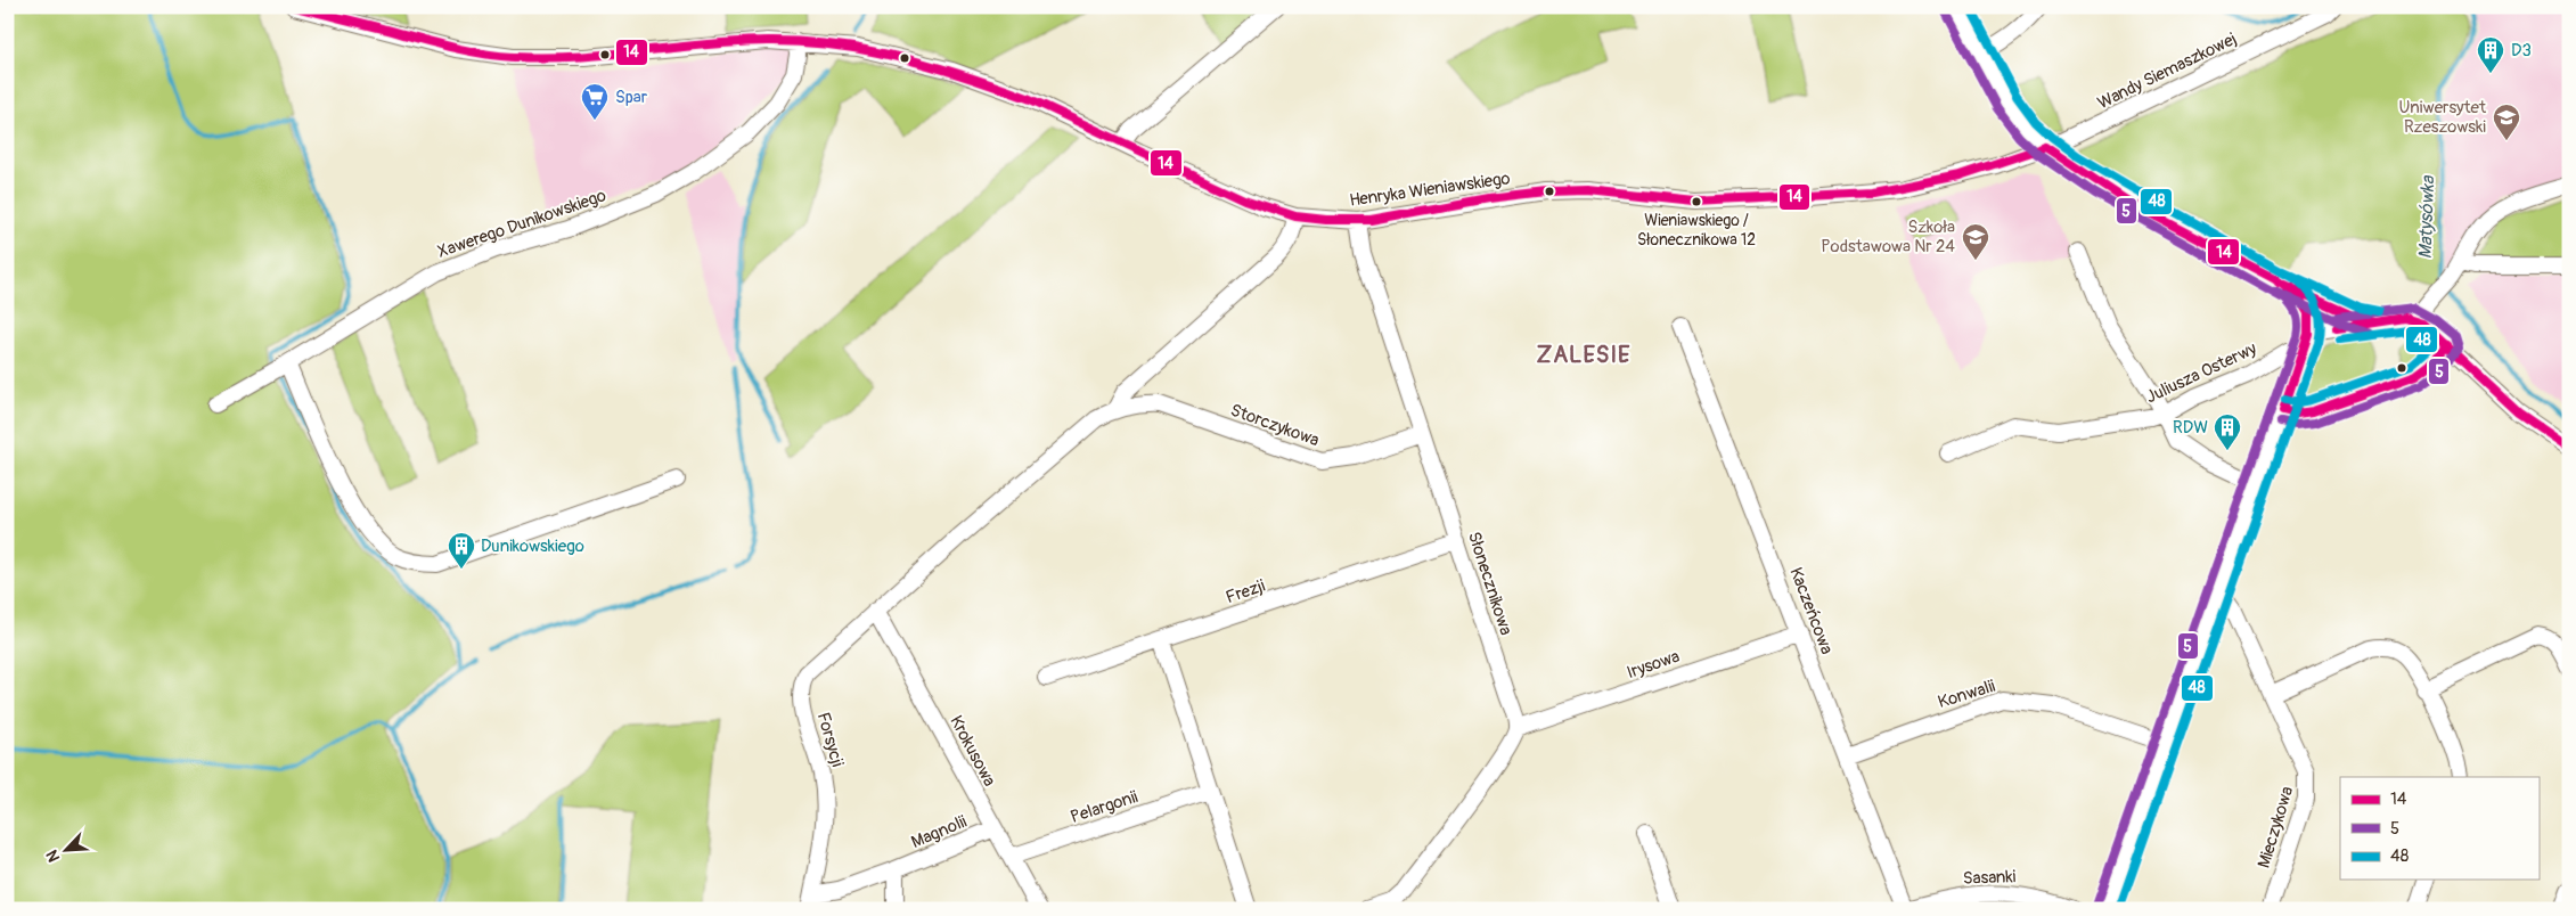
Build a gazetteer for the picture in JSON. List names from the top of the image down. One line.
{"streets":{"street":["Wandy Siemaszkowej","Henryka Wieniawskiego","Xawerego Dunikowskiego","Juliusza Osterwy","Storczykowa","Słonecznikowa","Frezji","Kaczeńcowa","Irysowa","Konwalii","Forsycji","Krokusowa","Pelargonii","Mieczykowa","Magnolii","Sasanki"]},"crossings":[["Wandy Siemaszkowej","Henryka Wieniawskiego"],["Henryka Wieniawskiego","Xawerego Dunikowskiego"],["Henryka Wieniawskiego","Storczykowa"],["Henryka Wieniawskiego","Słonecznikowa"],["Storczykowa","Słonecznikowa"],["Storczykowa","Forsycji"],["Storczykowa","Krokusowa"],["Słonecznikowa","Frezji"],["Słonecznikowa","Irysowa"],["Kaczeńcowa","Irysowa"],["Kaczeńcowa","Konwalii"],["Kaczeńcowa","Sasanki"],["Forsycji","Krokusowa"],["Forsycji","Magnolii"],["Krokusowa","Pelargonii"],["Krokusowa","Magnolii"]],"districts":["ZALESIE"],"water":["Matysówka"],"places":{"building":["D3","RDW","Dunikowskiego"],"supermarket":["Spar"],"school or university":["Uniwersytet Rzeszowski","Szkoła Podstawowa Nr 24"],"other":["Wieniawskiego / Słonecznikowa 12"]},"lines":["transit line 14","transit line 48","transit line 5"],"legend":["14","5","48"],"north":"bottom left"}
